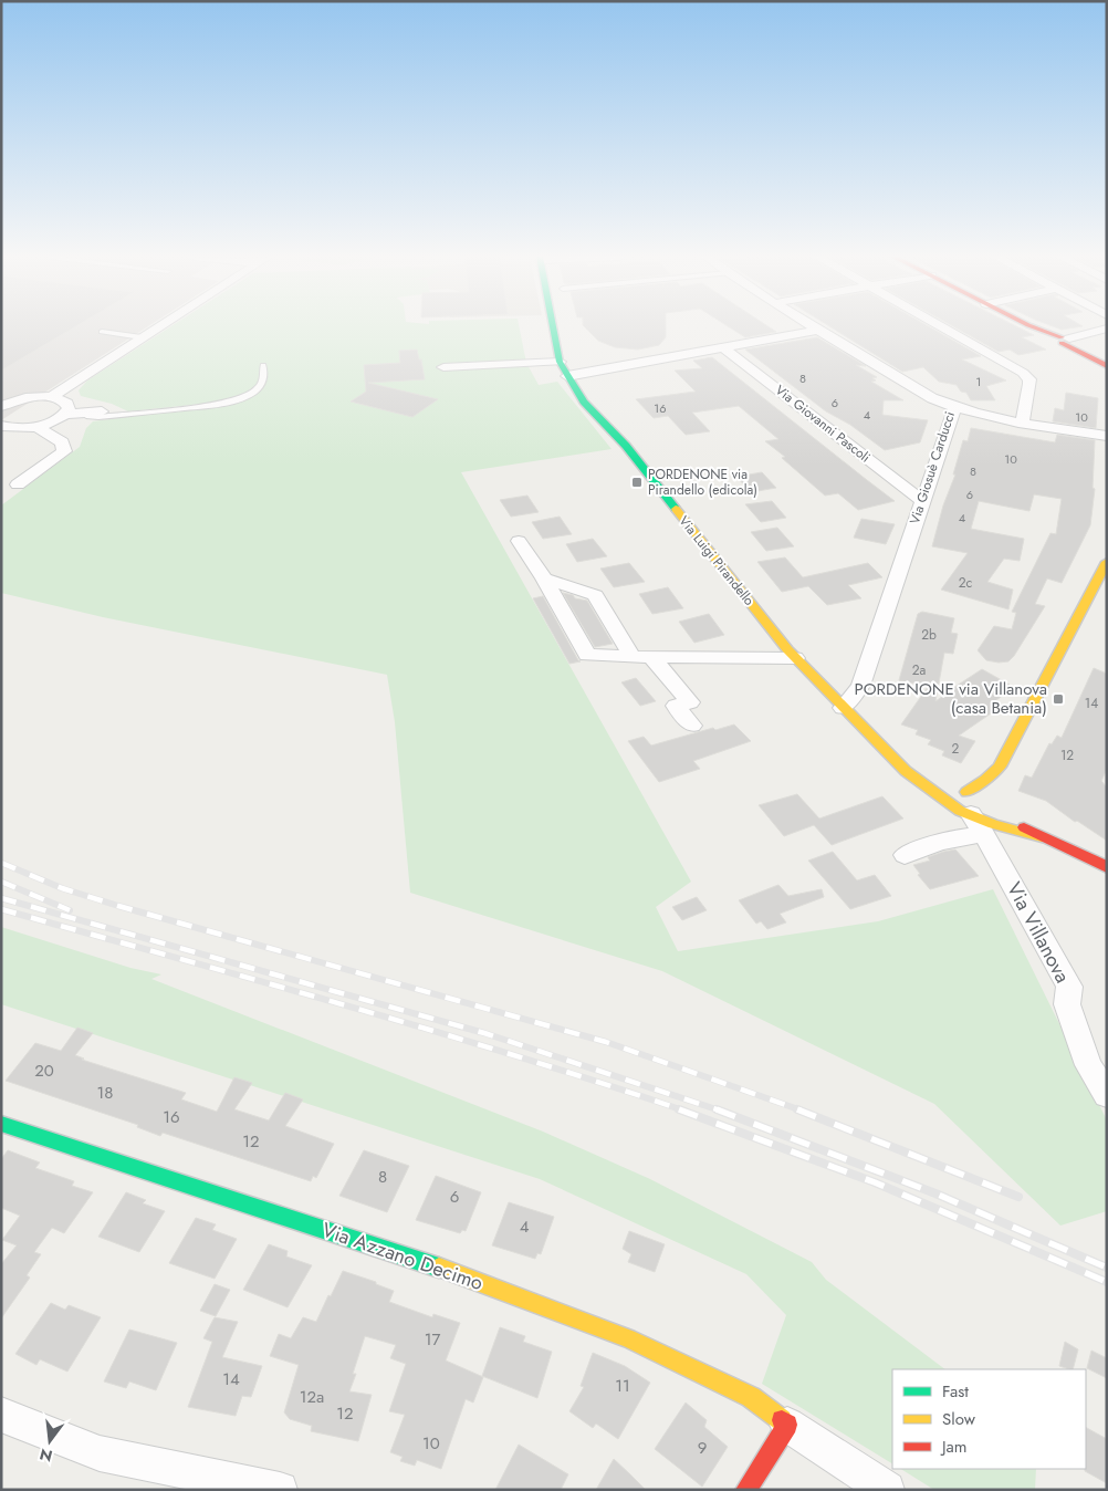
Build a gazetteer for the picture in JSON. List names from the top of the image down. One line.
{"streets":{"street":["Via Giovanni Pascoli","Via Giosuè Carducci","Via Luigi Pirandello","Via Villanova","Via Azzano Decimo"]},"crossings":[["Via Giovanni Pascoli","Via Giosuè Carducci"],["Via Giosuè Carducci","Via Luigi Pirandello"],["Via Luigi Pirandello","Via Villanova"]],"places":{"transit":["PORDENONE via Pirandello (edicola)","PORDENONE via Villanova (casa Betania)"]},"house_numbers":["8","1","6","16","4","10","10","8","6","4","2c","2b","2a","14","2","12","20","18","16","12","8","6","4","17","14","11","12a","12","10","9"],"legend":["Fast","Slow","Jam"],"north":"bottom"}
